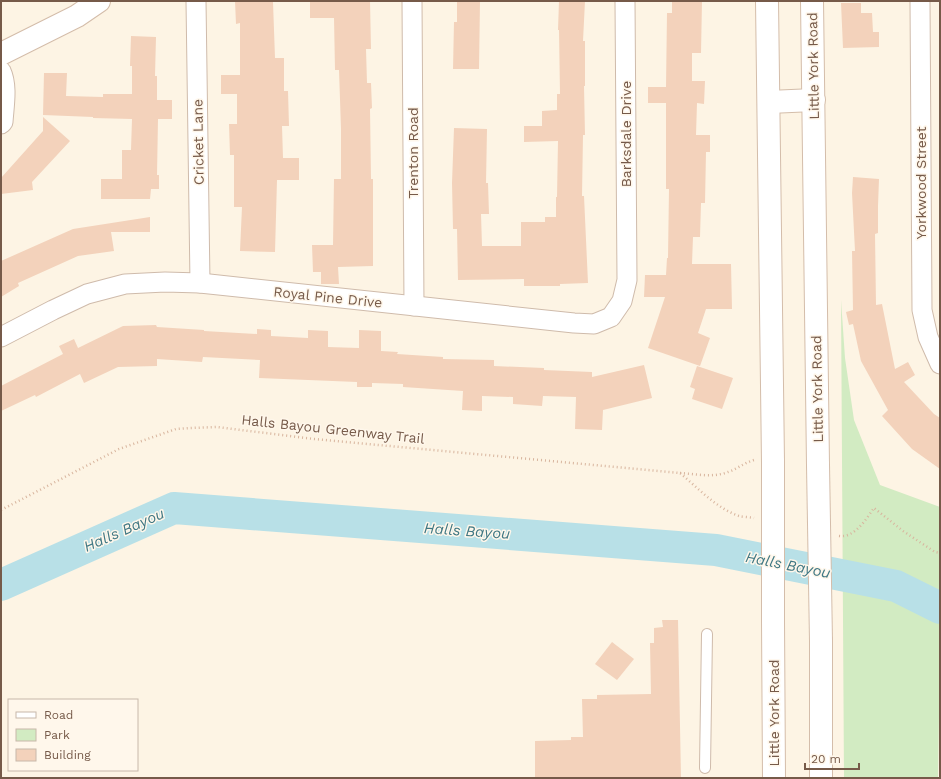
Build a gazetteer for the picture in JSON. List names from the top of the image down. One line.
{"streets":{"main road":["Little York Road"],"street":["Barksdale Drive","Cricket Lane","Trenton Road","Yorkwood Street","Royal Pine Drive"],"path":["Halls Bayou Greenway Trail"]},"crossings":[["Little York Road","Halls Bayou Greenway Trail"],["Barksdale Drive","Royal Pine Drive"],["Cricket Lane","Royal Pine Drive"],["Trenton Road","Royal Pine Drive"]],"water":["Halls Bayou"],"legend":["Road","Park","Building"],"scale_bar":"20 m"}
